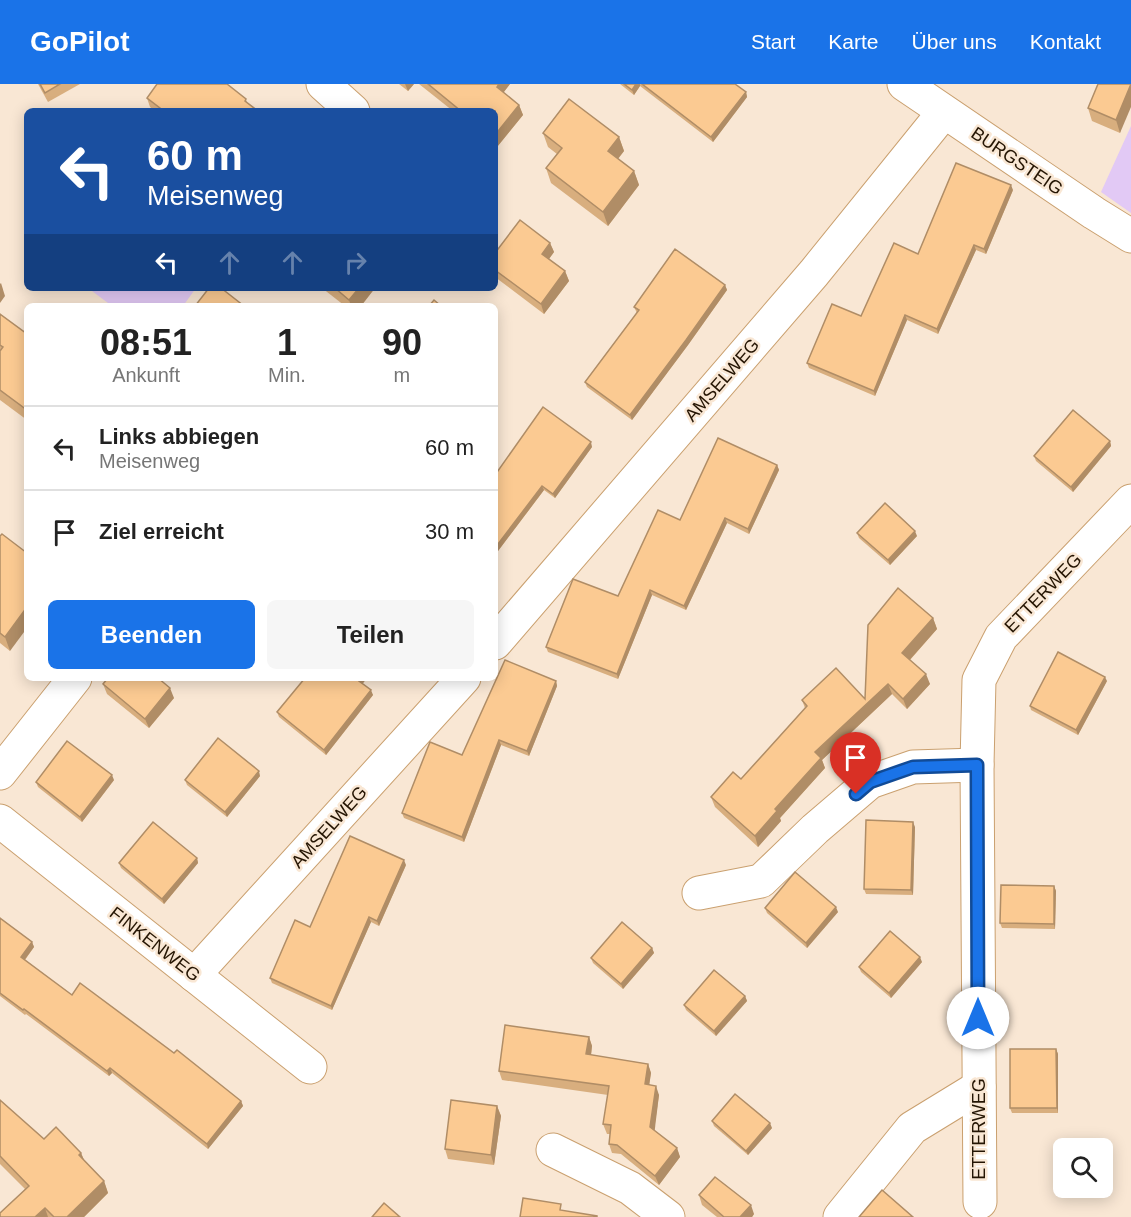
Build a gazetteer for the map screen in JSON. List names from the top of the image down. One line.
{"streets":{"street":["BURGSTEIG","AMSELWEG","ETTERWEG","FINKENWEG"]},"crossings":[["BURGSTEIG","AMSELWEG"],["AMSELWEG","FINKENWEG"]],"page":{"header":"GoPilot","nav":["Start","Karte","Über uns","Kontakt"],"turn":["60 m","Meisenweg"],"eta":["08:51","Ankunft","1","Min.","90","m"],"list":[{"name":"Links abbiegen","note":"Meisenweg","value":"60 m"},{"name":"Ziel erreicht","value":"30 m"}],"buttons":["Beenden","Teilen"]}}
